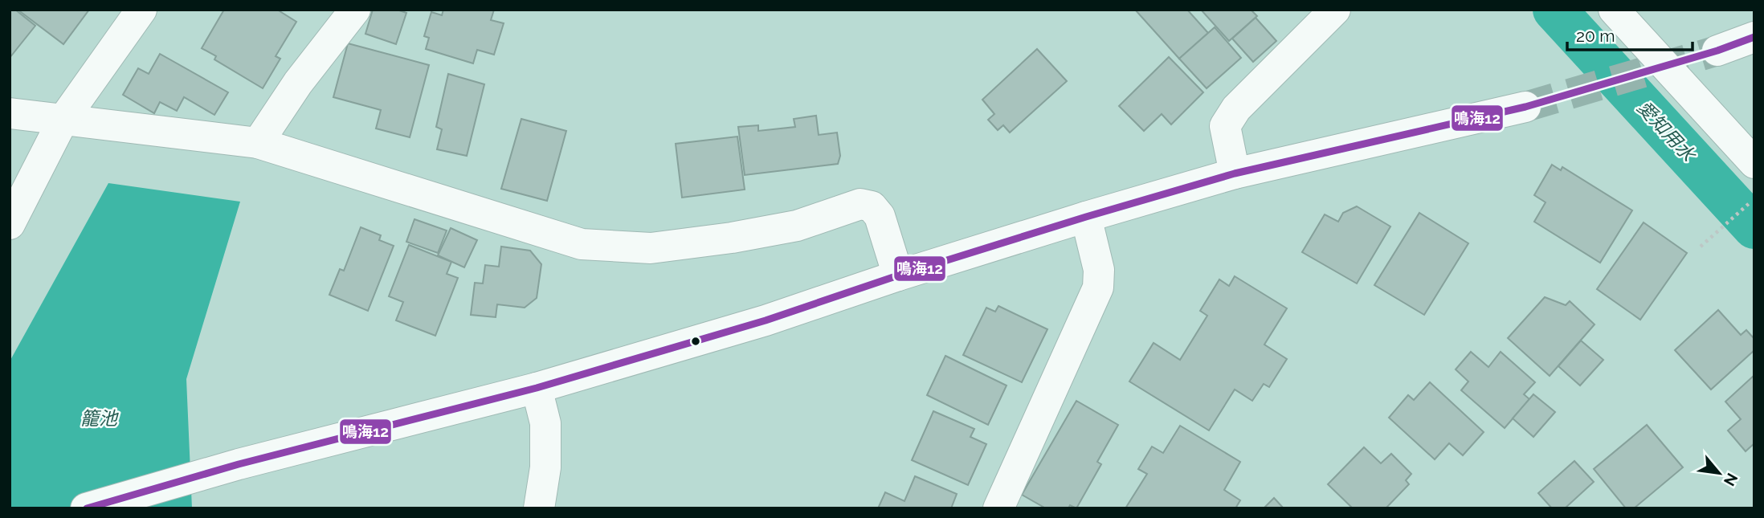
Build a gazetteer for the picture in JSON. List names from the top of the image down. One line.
{"water":["愛知用水","籠池"],"lines":["transit line 鳴海12"],"scale_bar":"20 m","north":"bottom right"}
